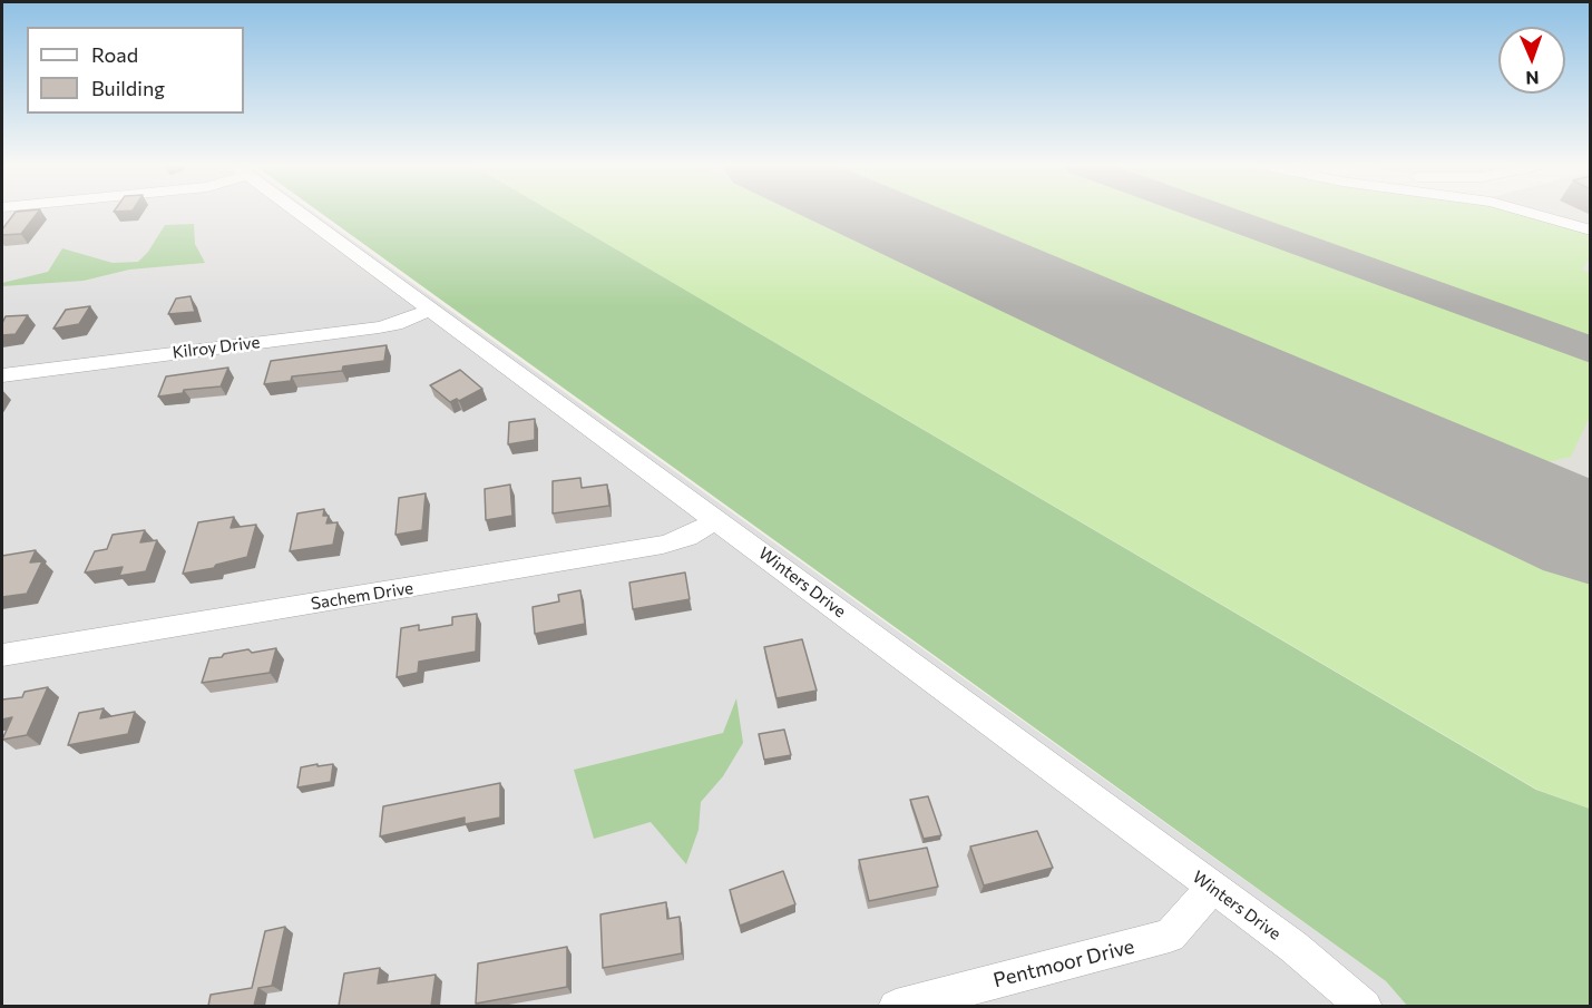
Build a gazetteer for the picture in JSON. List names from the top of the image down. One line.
{"streets":{"street":["Kilroy Drive","Winters Drive","Sachem Drive","Pentmoor Drive"]},"crossings":[["Kilroy Drive","Winters Drive"],["Winters Drive","Sachem Drive"],["Winters Drive","Pentmoor Drive"]],"legend":["Road","Building"],"north":"bottom"}
